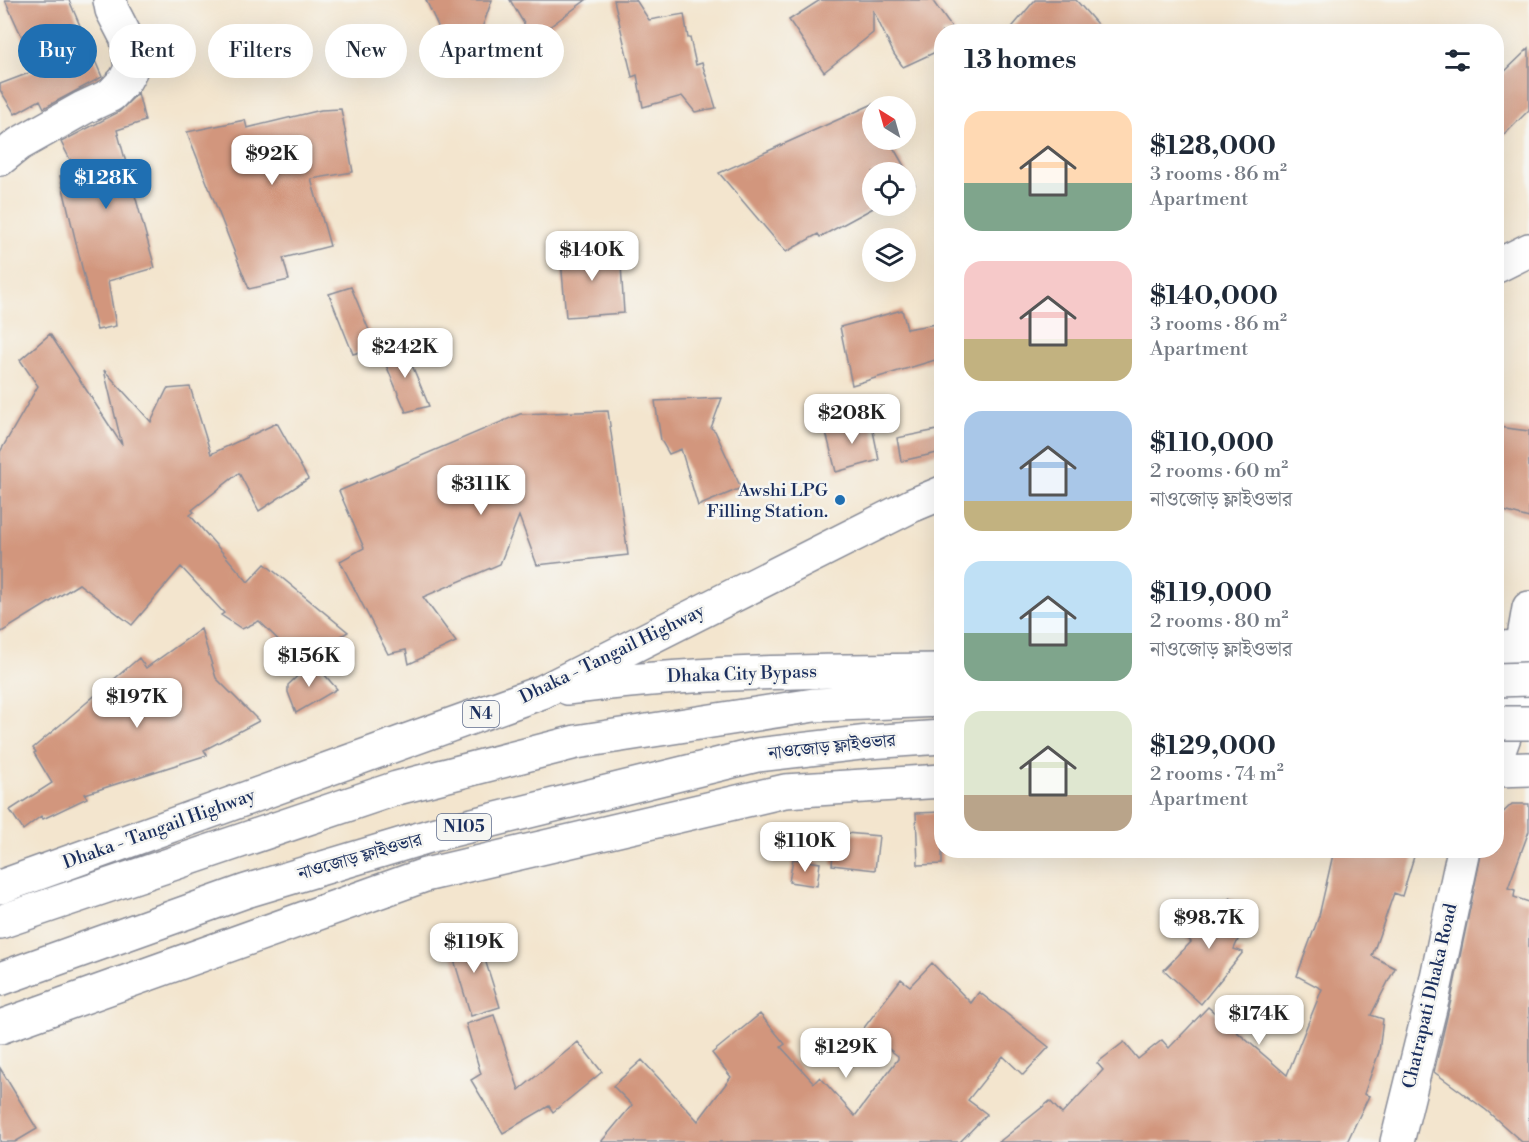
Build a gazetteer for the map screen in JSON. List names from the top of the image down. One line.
{"streets":{"main road":["Dhaka - Tangail Highway","Dhaka City Bypass","N4","নাওজোড় ফ্লাইওভার","N105","Chatrapati Dhaka Road"]},"crossings":[["Dhaka - Tangail Highway","Dhaka City Bypass"]],"places":["Awshi LPG Filling Station."],"north":"top left","page":{"chip":["Buy","Rent","Filters","New","Apartment"],"heading":"13 homes","list":[{"name":"$128,000","note":"3 rooms · 86 m² · Apartment"},{"name":"$140,000","note":"3 rooms · 86 m² · Apartment"},{"name":"$110,000","note":"2 rooms · 60 m² · নাওজোড় ফ্লাইওভার"},{"name":"$119,000","note":"2 rooms · 80 m² · নাওজোড় ফ্লাইওভার"},{"name":"$129,000","note":"2 rooms · 74 m² · Apartment"}],"price":["$92K","$128K","$140K","$242K","$208K","$311K","$156K","$197K","$110K","$98.7K","$119K","$174K","$129K"]}}
